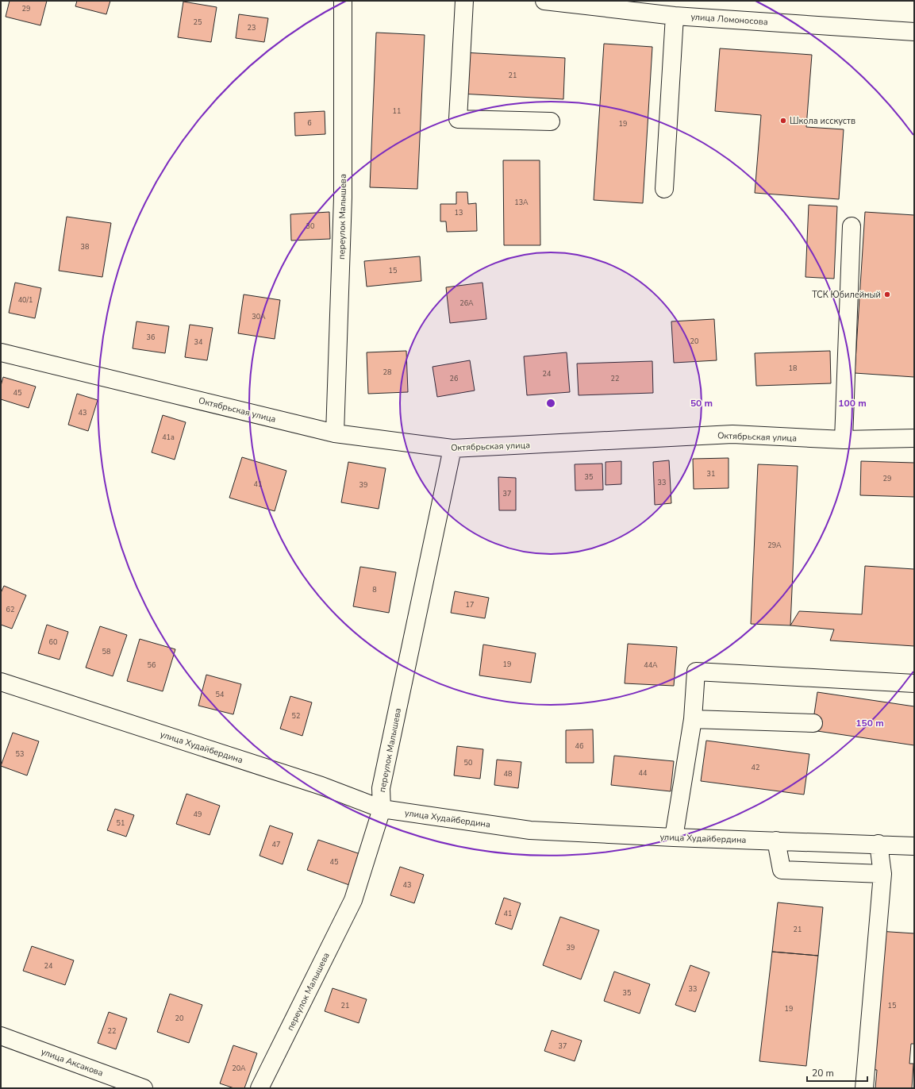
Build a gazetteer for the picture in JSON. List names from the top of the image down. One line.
{"streets":{"street":["улица Ломоносова","переулок Малышева","Октябрьская улица","улица Худайбердина","улица Аксакова"]},"crossings":[["переулок Малышева","Октябрьская улица"],["переулок Малышева","улица Худайбердина"]],"places":["Школа исскуств","ТСК Юбилейный"],"house_numbers":["29","25","23","21","11","6","19","13А","13","30","38","15","40/1","26А","30А","36","20","34","18","28","24","26","22","45","43","41а","31","35","29","33","41","39","37","29А","8","17","62","60","58","19","56","44А","54","52","46","53","50","42","44","48","49","51","47","45","43","41","21","39","24","33","35","21","15","19","20","22","37","20А"],"scale_bar":"20 m","rings":["50 m","100 m","150 m"]}
